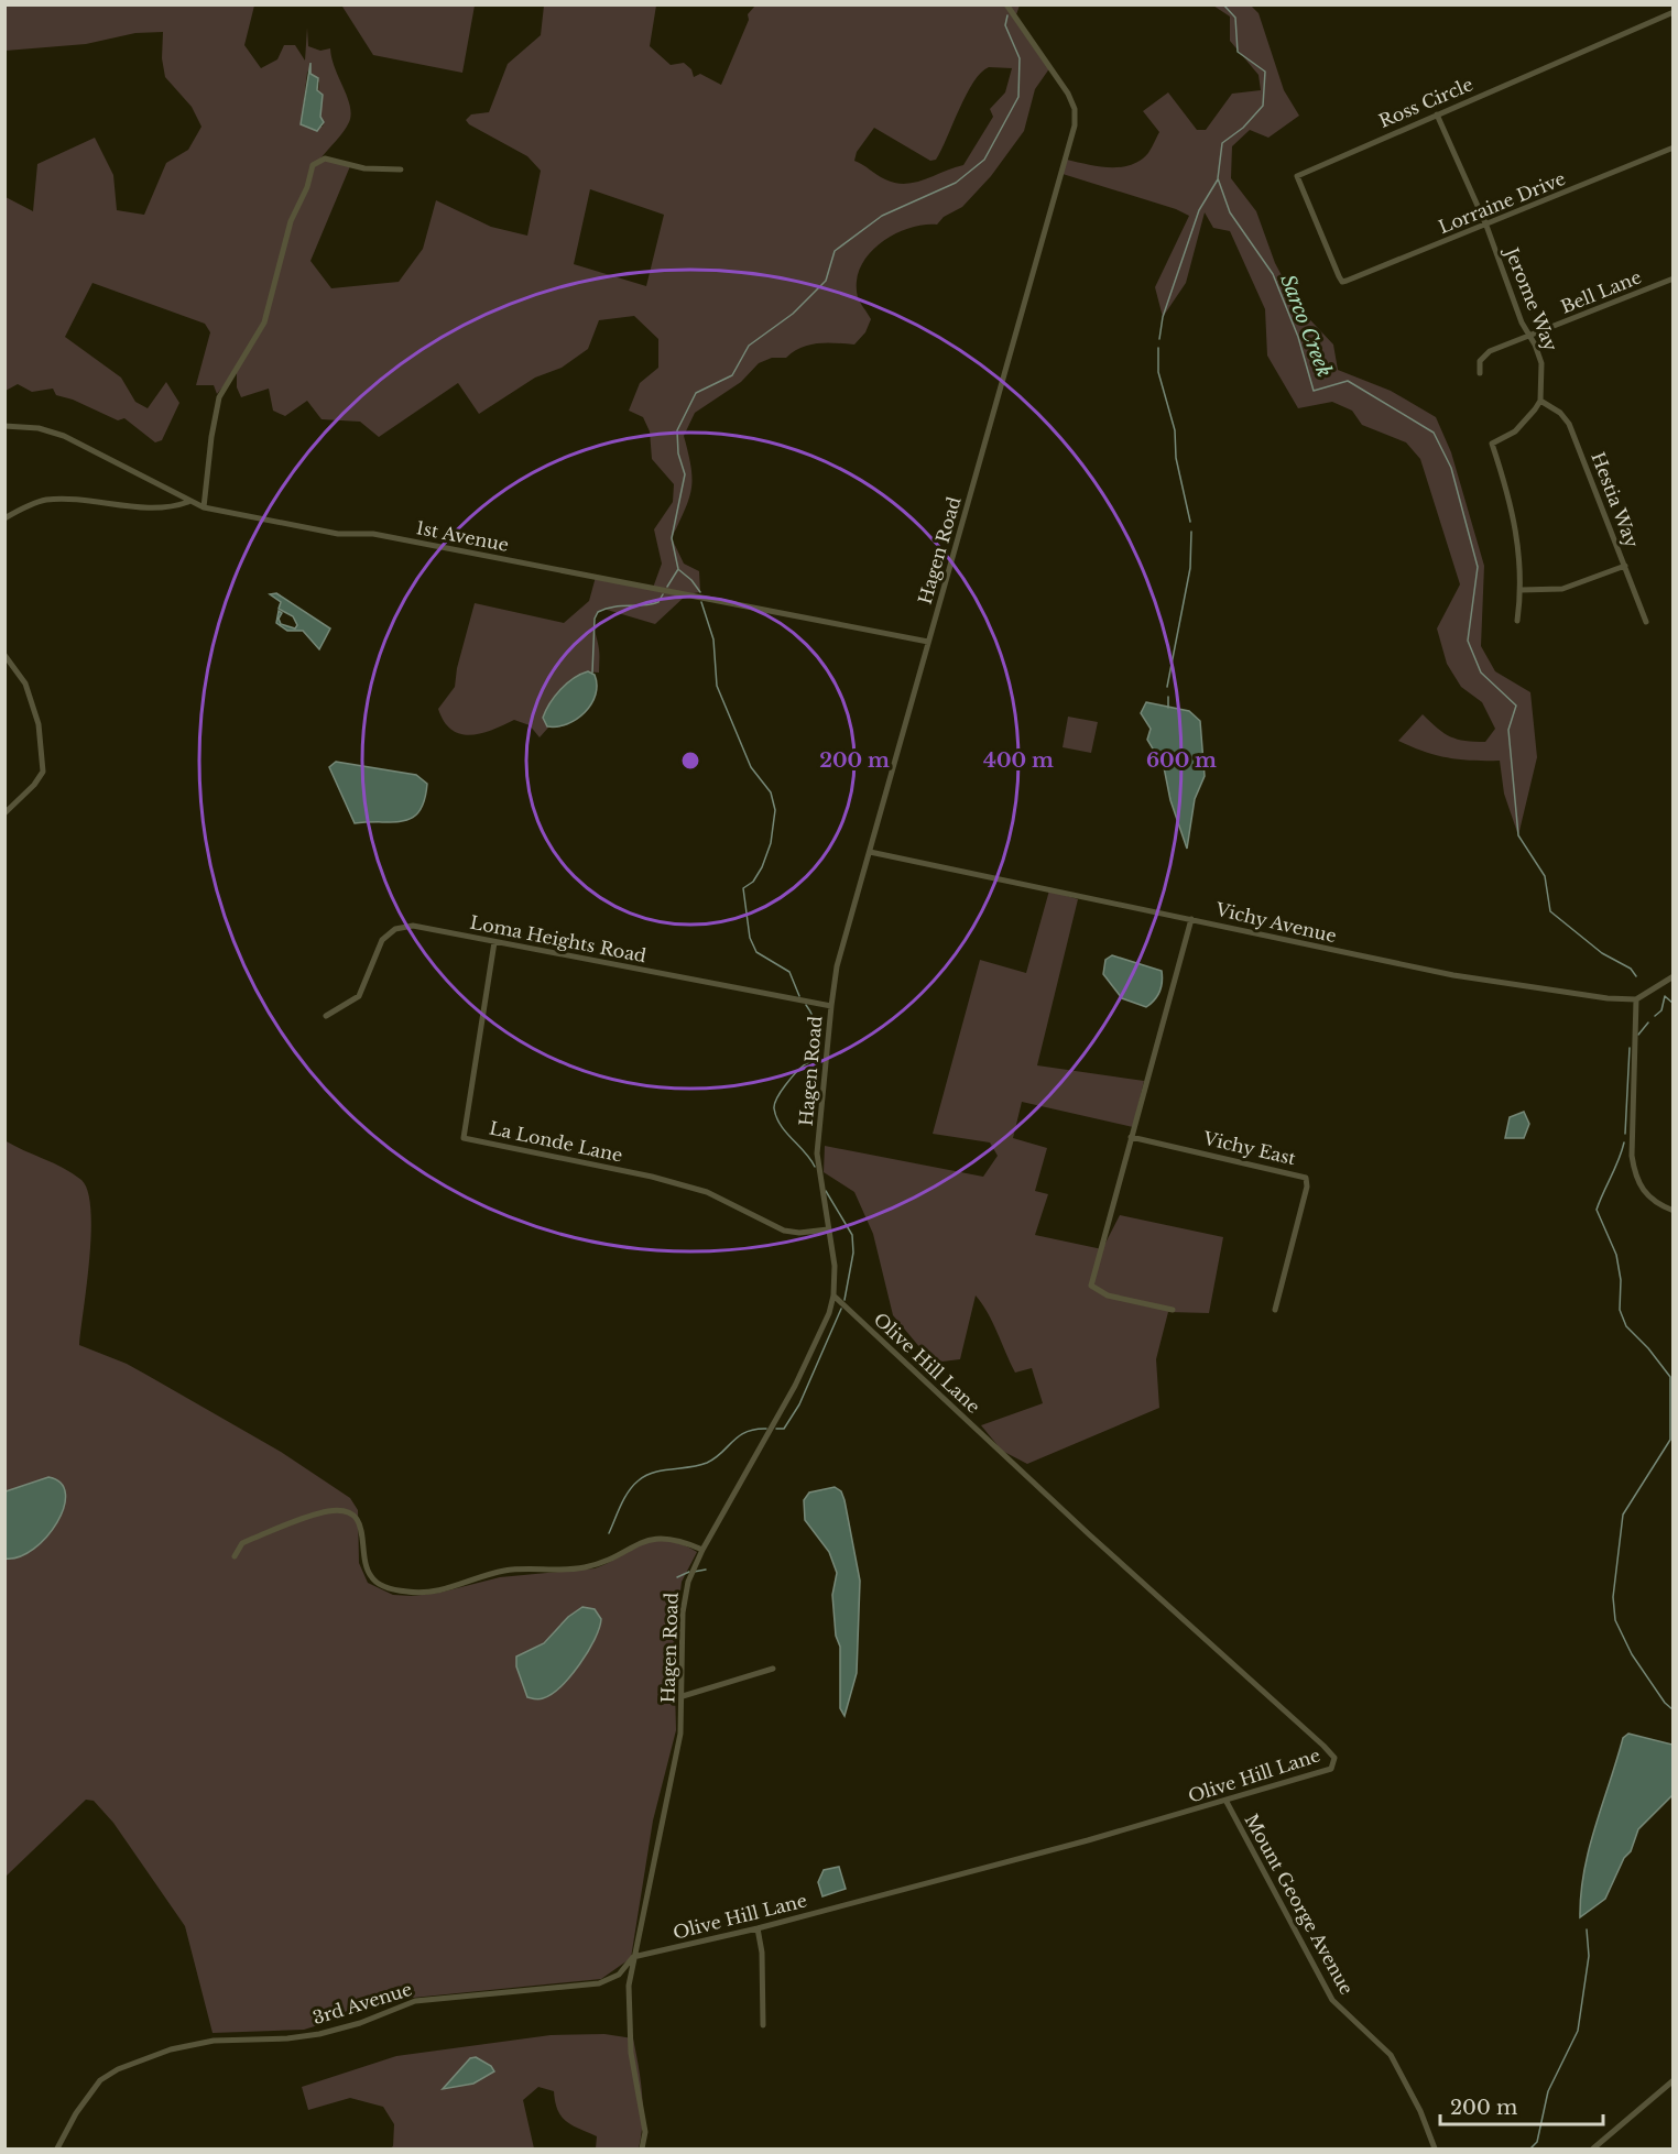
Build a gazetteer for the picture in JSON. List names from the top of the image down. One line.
{"streets":{"street":["Ross Circle","Lorraine Drive","Bell Lane","Jerome Way","Hestia Way","1st Avenue","Hagen Road","Vichy Avenue","Loma Heights Road","La Londe Lane","Vichy East","Olive Hill Lane","Mount George Avenue","3rd Avenue"]},"crossings":[["Ross Circle","Lorraine Drive"],["Ross Circle","Jerome Way"],["Lorraine Drive","Jerome Way"],["Bell Lane","Jerome Way"],["Jerome Way","Hestia Way"],["1st Avenue","Hagen Road"],["Hagen Road","Vichy Avenue"],["Hagen Road","Loma Heights Road"],["Hagen Road","La Londe Lane"],["Hagen Road","Olive Hill Lane"],["Hagen Road","3rd Avenue"],["Loma Heights Road","La Londe Lane"],["Olive Hill Lane","Mount George Avenue"],["Olive Hill Lane","3rd Avenue"]],"water":["Sarco Creek"],"scale_bar":"200 m","rings":["200 m","400 m","600 m"]}
